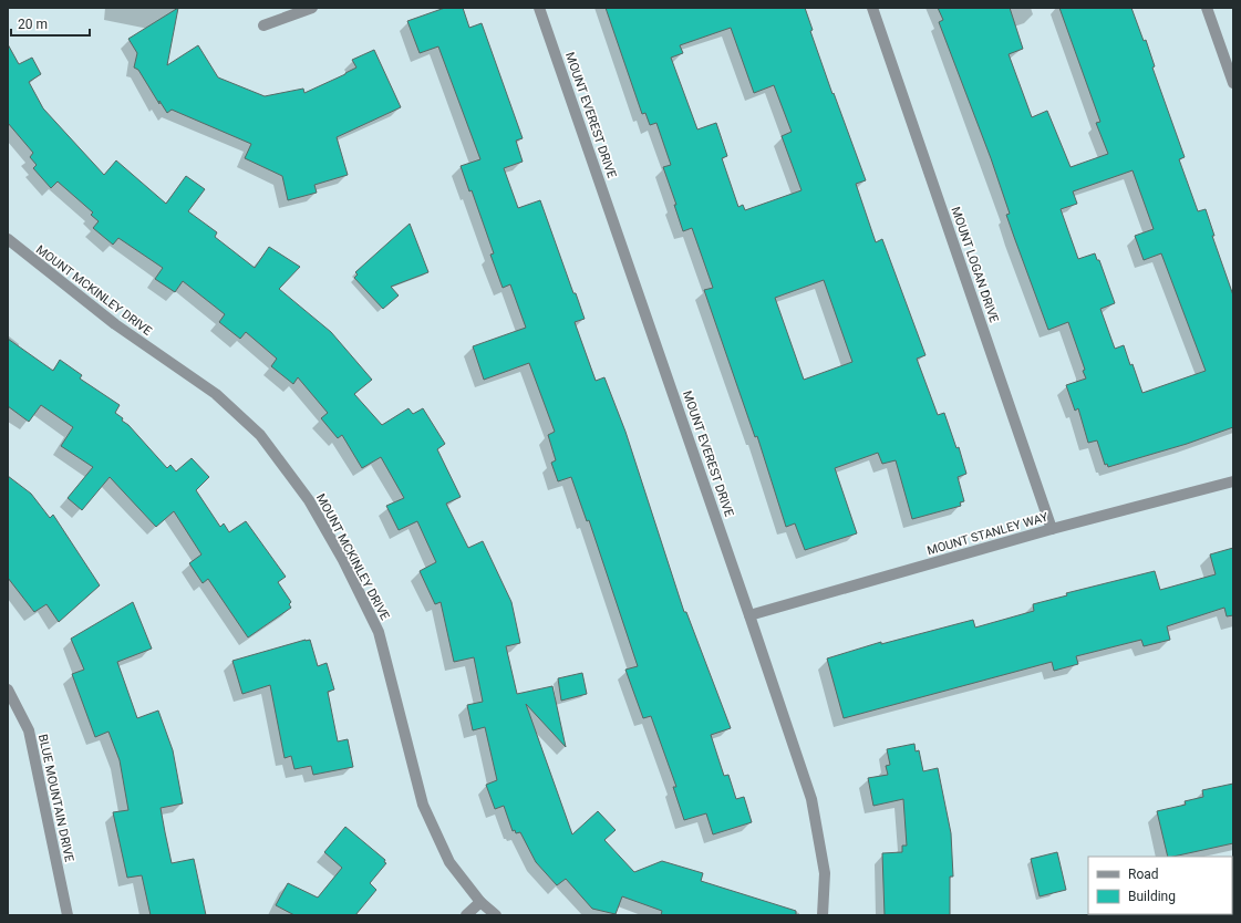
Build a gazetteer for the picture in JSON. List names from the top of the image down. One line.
{"streets":{"street":["MOUNT EVEREST DRIVE","MOUNT LOGAN DRIVE","MOUNT MCKINLEY DRIVE","MOUNT STANLEY WAY","BLUE MOUNTAIN DRIVE"]},"crossings":[["MOUNT EVEREST DRIVE","MOUNT STANLEY WAY"],["MOUNT LOGAN DRIVE","MOUNT STANLEY WAY"]],"legend":["Road","Building"],"scale_bar":"20 m"}
